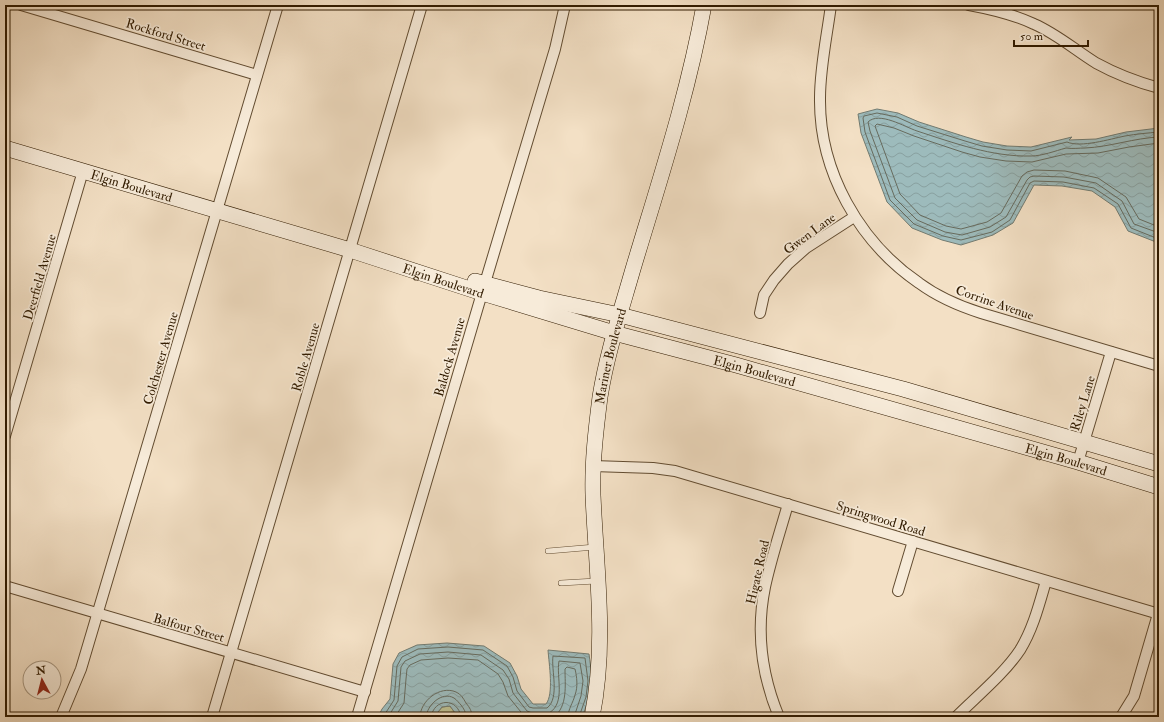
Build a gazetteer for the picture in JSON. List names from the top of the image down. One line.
{"streets":{"main road":["Elgin Boulevard","Mariner Boulevard"],"street":["Rockford Street","Gwen Lane","Deerfield Avenue","Corrine Avenue","Roble Avenue","Baldock Avenue","Colchester Avenue","Riley Lane","Springwood Road","Higate Road","Balfour Street"]},"crossings":[["Rockford Street","Colchester Avenue"],["Elgin Boulevard","Deerfield Avenue"],["Elgin Boulevard","Mariner Boulevard"],["Elgin Boulevard","Roble Avenue"],["Elgin Boulevard","Baldock Avenue"],["Elgin Boulevard","Colchester Avenue"],["Elgin Boulevard","Riley Lane"],["Gwen Lane","Corrine Avenue"],["Corrine Avenue","Riley Lane"],["Mariner Boulevard","Springwood Road"],["Roble Avenue","Balfour Street"],["Baldock Avenue","Balfour Street"],["Colchester Avenue","Balfour Street"],["Springwood Road","Higate Road"]],"scale_bar":"50 m","north":"top"}
